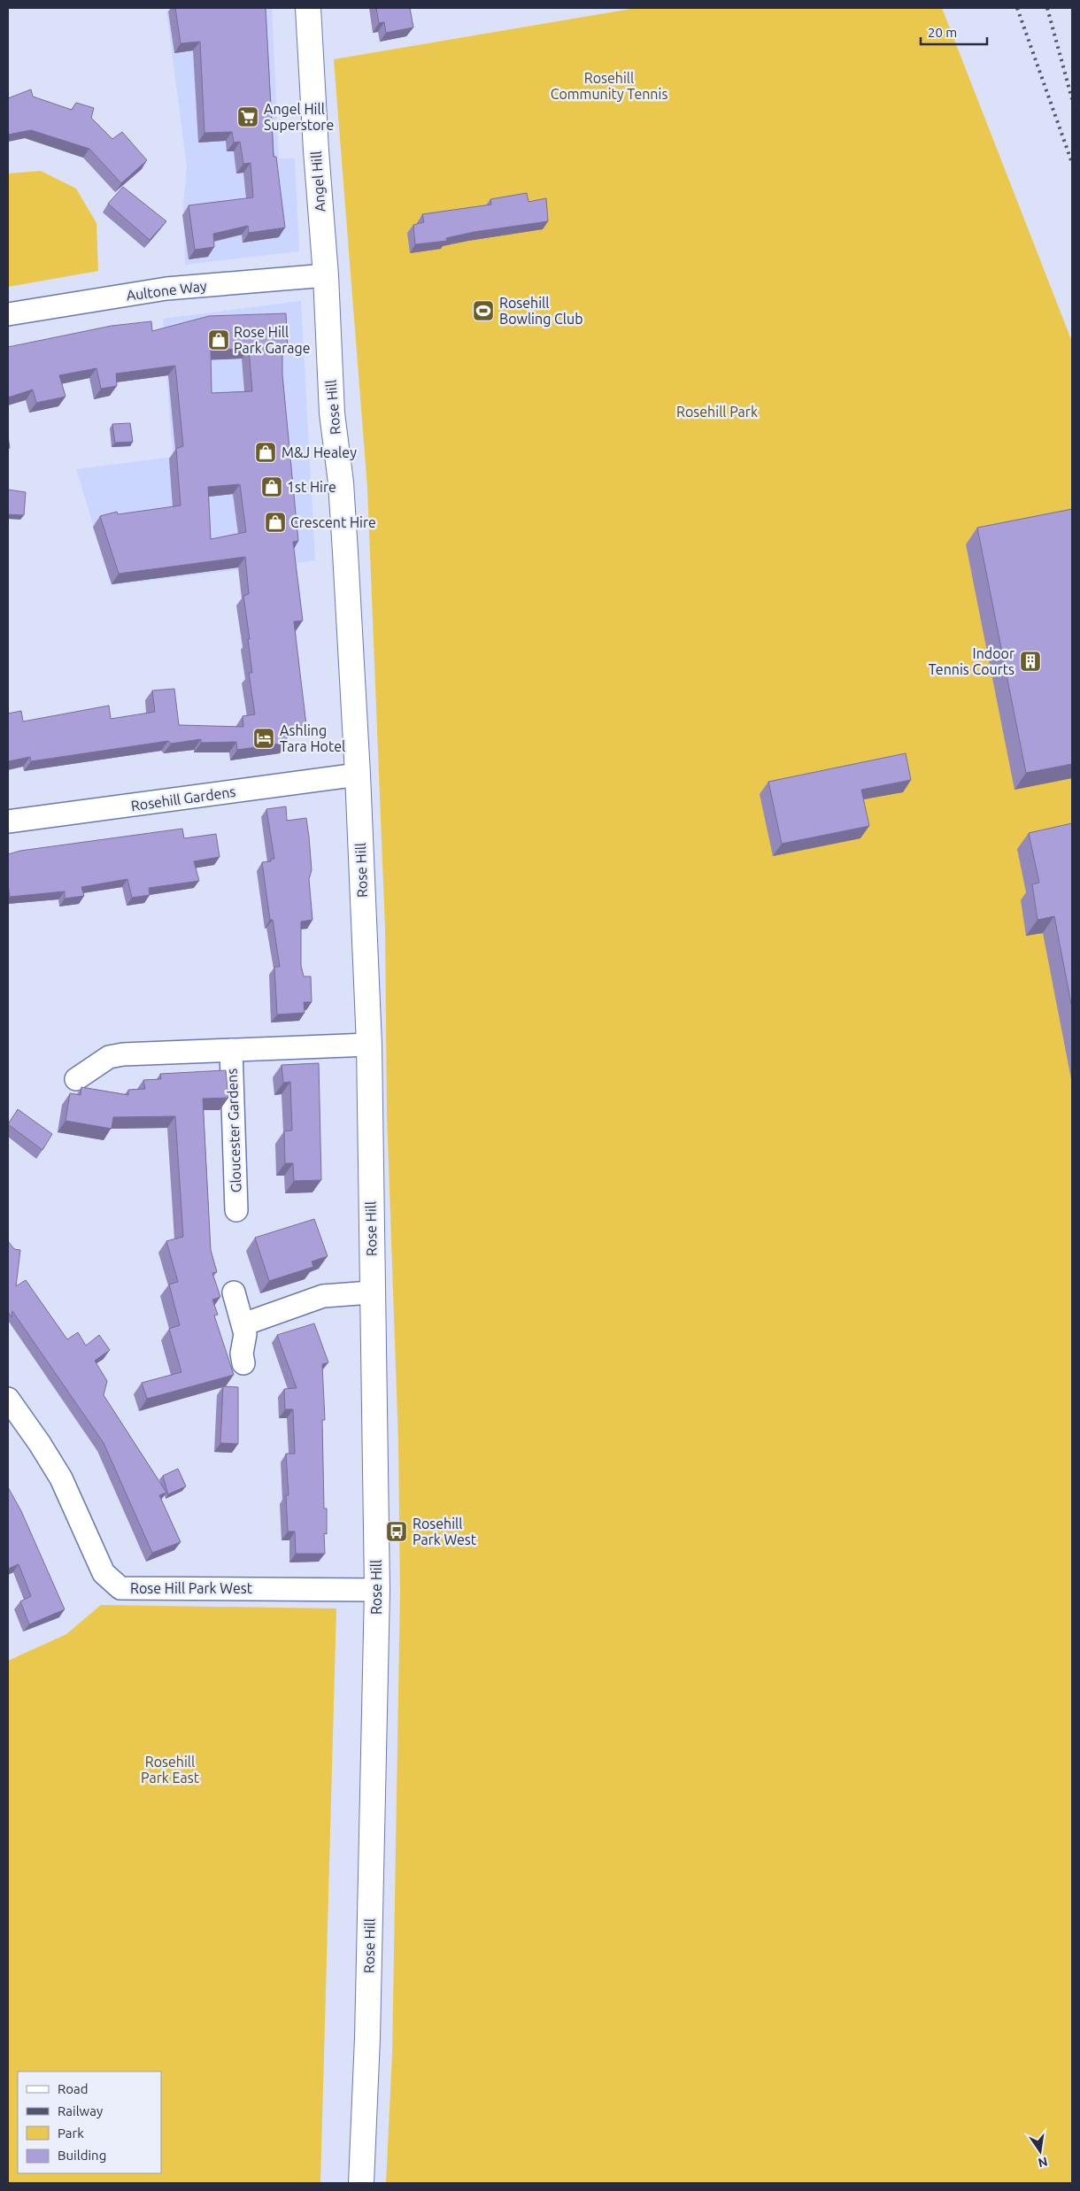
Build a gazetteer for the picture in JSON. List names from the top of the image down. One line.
{"streets":{"main road":["Angel Hill","Rose Hill"],"street":["Aultone Way","Rosehill Gardens","Gloucester Gardens","Rose Hill Park West"]},"crossings":[["Angel Hill","Aultone Way"],["Angel Hill","Rose Hill"],["Aultone Way","Rose Hill"],["Rose Hill","Rosehill Gardens"],["Rose Hill","Gloucester Gardens"],["Rose Hill","Rose Hill Park West"]],"parks":["Rosehill Community Tennis","Rosehill Park","Rosehill Park East"],"places":{"supermarket":["Angel Hill Superstore"],"sports":["Rosehill Bowling Club"],"shop":["Rose Hill Park Garage","M&J Healey","1st Hire","Crescent Hire"],"building":["Indoor Tennis Courts"],"hotel":["Ashling Tara Hotel"],"bus stop":["Rosehill Park West"]},"legend":["Road","Railway","Park","Building"],"scale_bar":"20 m","north":"bottom"}
